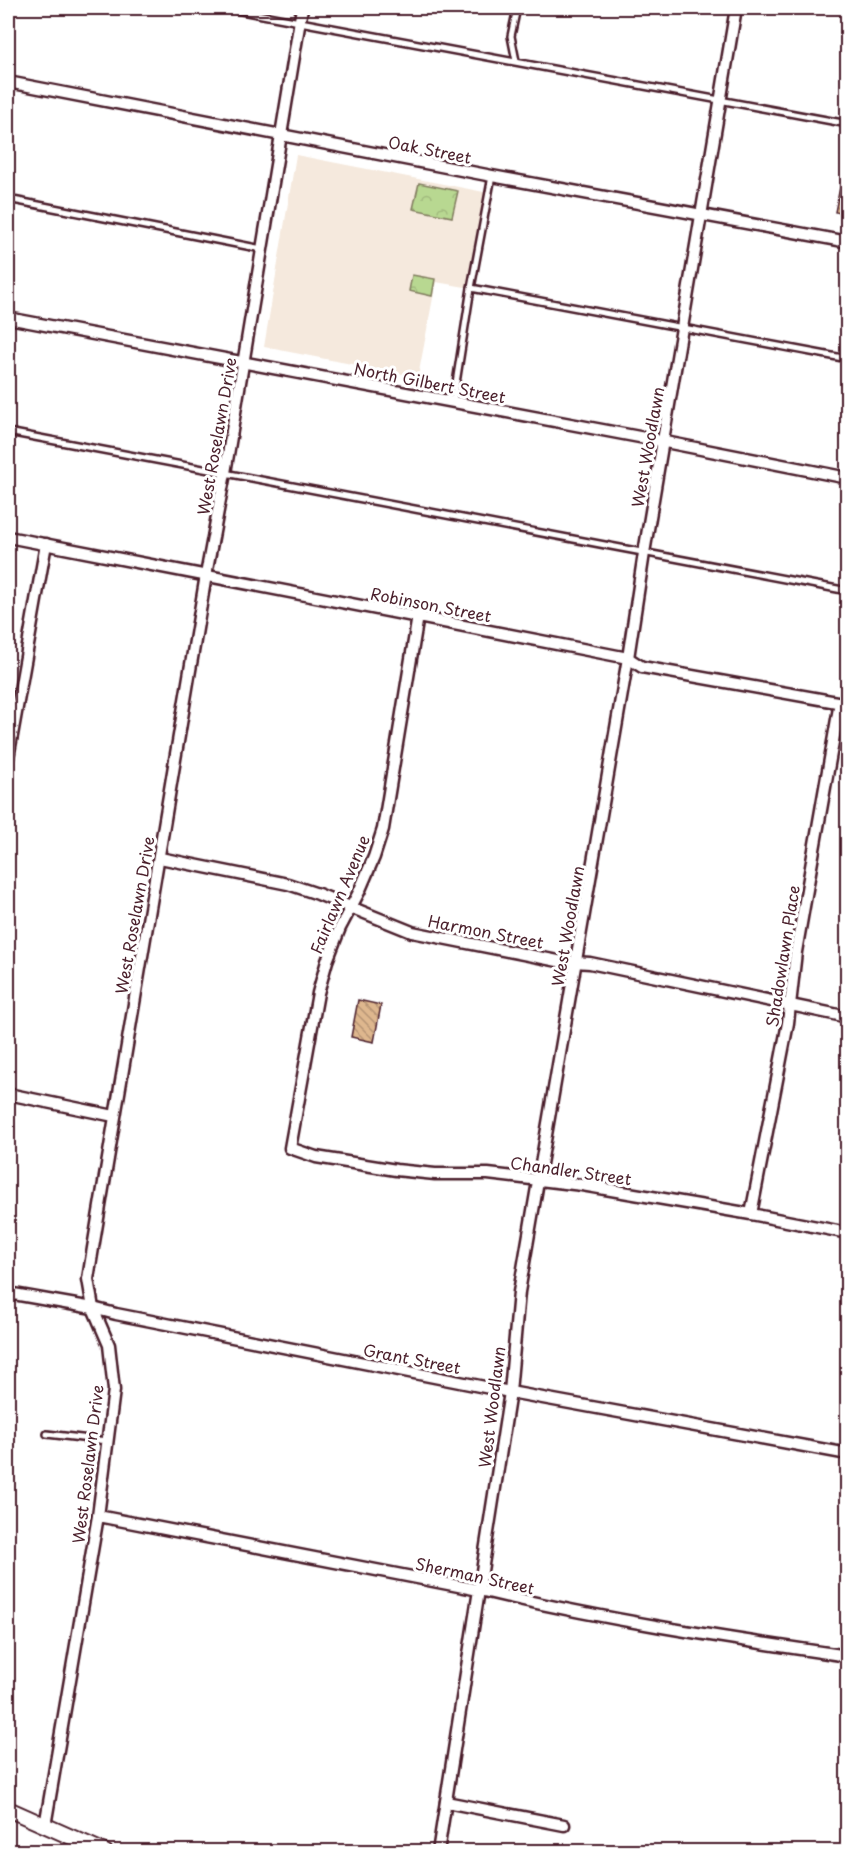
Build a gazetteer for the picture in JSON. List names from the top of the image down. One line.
{"streets":{"street":["Oak Street","North Gilbert Street","West Roselawn Drive","West Woodlawn","Robinson Street","Fairlawn Avenue","Harmon Street","Shadowlawn Place","Chandler Street","Grant Street","Sherman Street"]},"crossings":[["Oak Street","West Roselawn Drive"],["Oak Street","West Woodlawn"],["North Gilbert Street","West Roselawn Drive"],["North Gilbert Street","West Woodlawn"],["West Roselawn Drive","Robinson Street"],["West Roselawn Drive","Harmon Street"],["West Roselawn Drive","Grant Street"],["West Roselawn Drive","Sherman Street"],["West Woodlawn","Robinson Street"],["West Woodlawn","Harmon Street"],["West Woodlawn","Chandler Street"],["West Woodlawn","Grant Street"],["West Woodlawn","Sherman Street"],["Robinson Street","Fairlawn Avenue"],["Robinson Street","Shadowlawn Place"],["Fairlawn Avenue","Harmon Street"],["Fairlawn Avenue","Chandler Street"],["Harmon Street","Shadowlawn Place"],["Shadowlawn Place","Chandler Street"]]}
